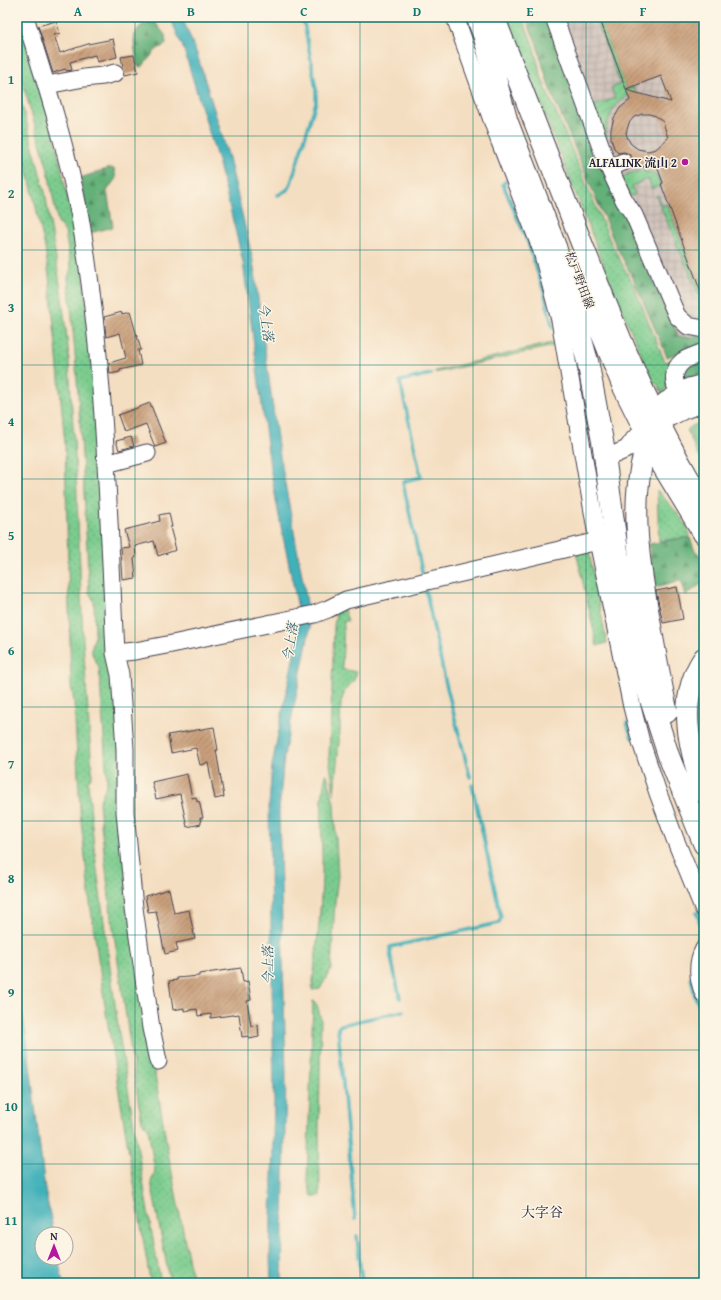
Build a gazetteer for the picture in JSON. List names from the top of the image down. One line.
{"streets":{"main road":["松戸野田線"]},"districts":["大字谷"],"water":["今上落"],"places":["ALFALINK 流山 2"],"north":"top","grid":{"columns":["A","B","C","D","E","F"],"rows":["1","2","3","4","5","6","7","8","9","10","11"]}}
